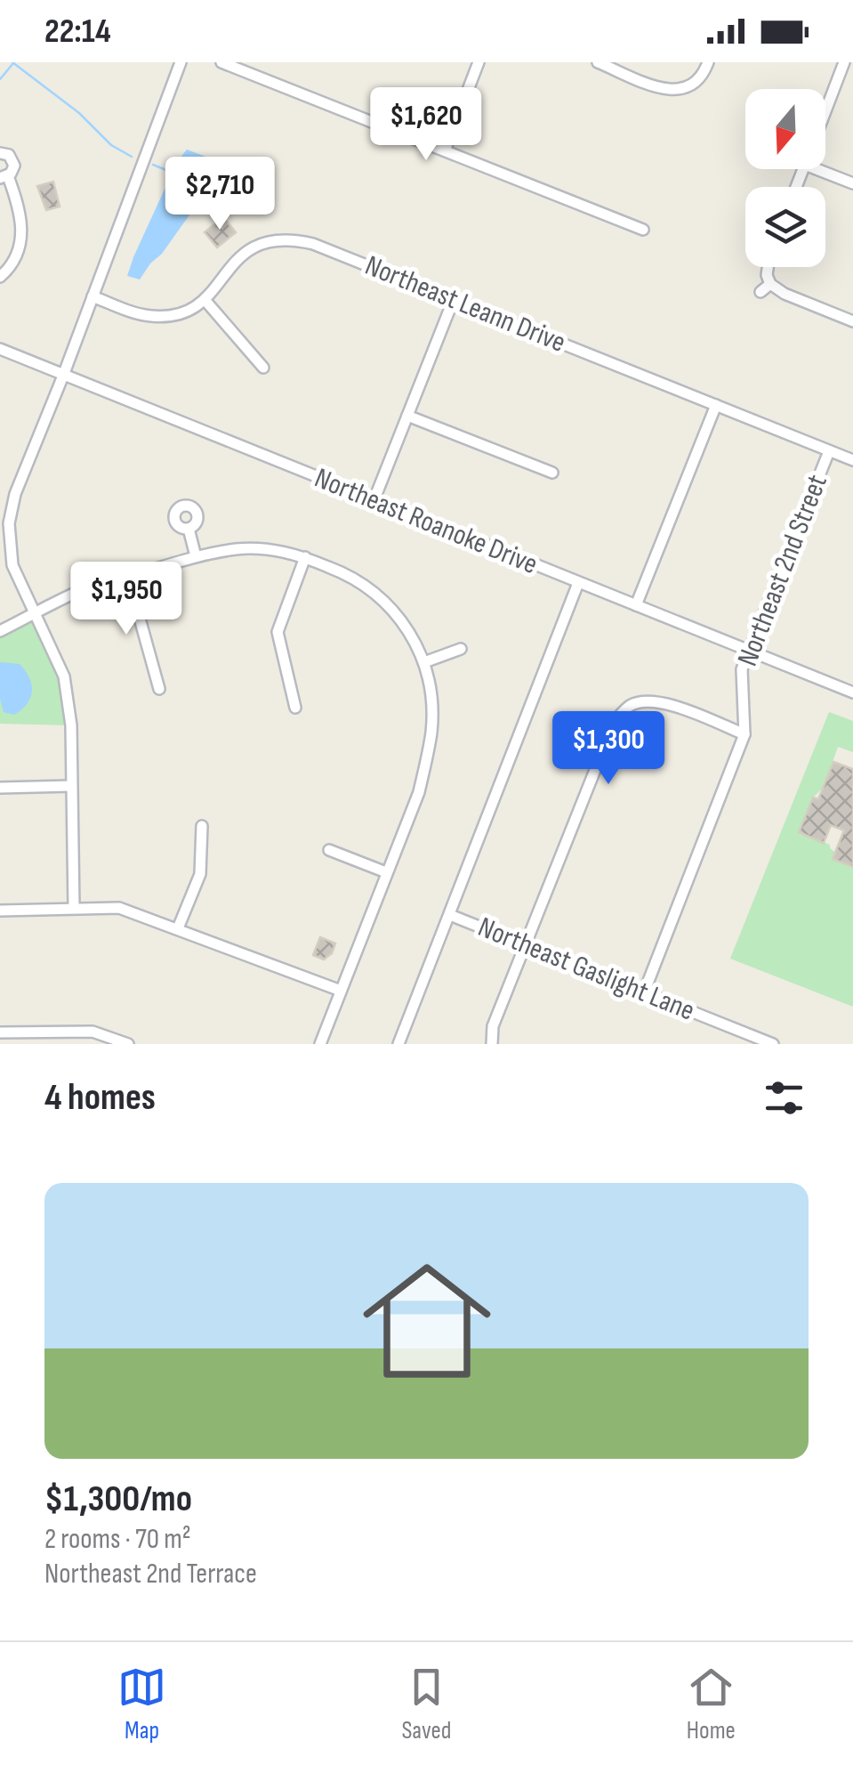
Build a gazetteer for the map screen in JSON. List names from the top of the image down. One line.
{"streets":{"street":["Northeast Leann Drive","Northeast Roanoke Drive","Northeast 2nd Street","Northeast Gaslight Lane"]},"crossings":[["Northeast Leann Drive","Northeast 2nd Street"],["Northeast Roanoke Drive","Northeast 2nd Street"],["Northeast 2nd Street","Northeast Gaslight Lane"]],"north":"bottom","page":{"status":"22:14","price":["$1,620","$2,710","$1,950","$1,300"],"heading":"4 homes","list":[{"name":"$1,300/mo","note":"2 rooms · 70 m² · Northeast 2nd Terrace"}],"tabs":["Map","Saved","Home"]}}
